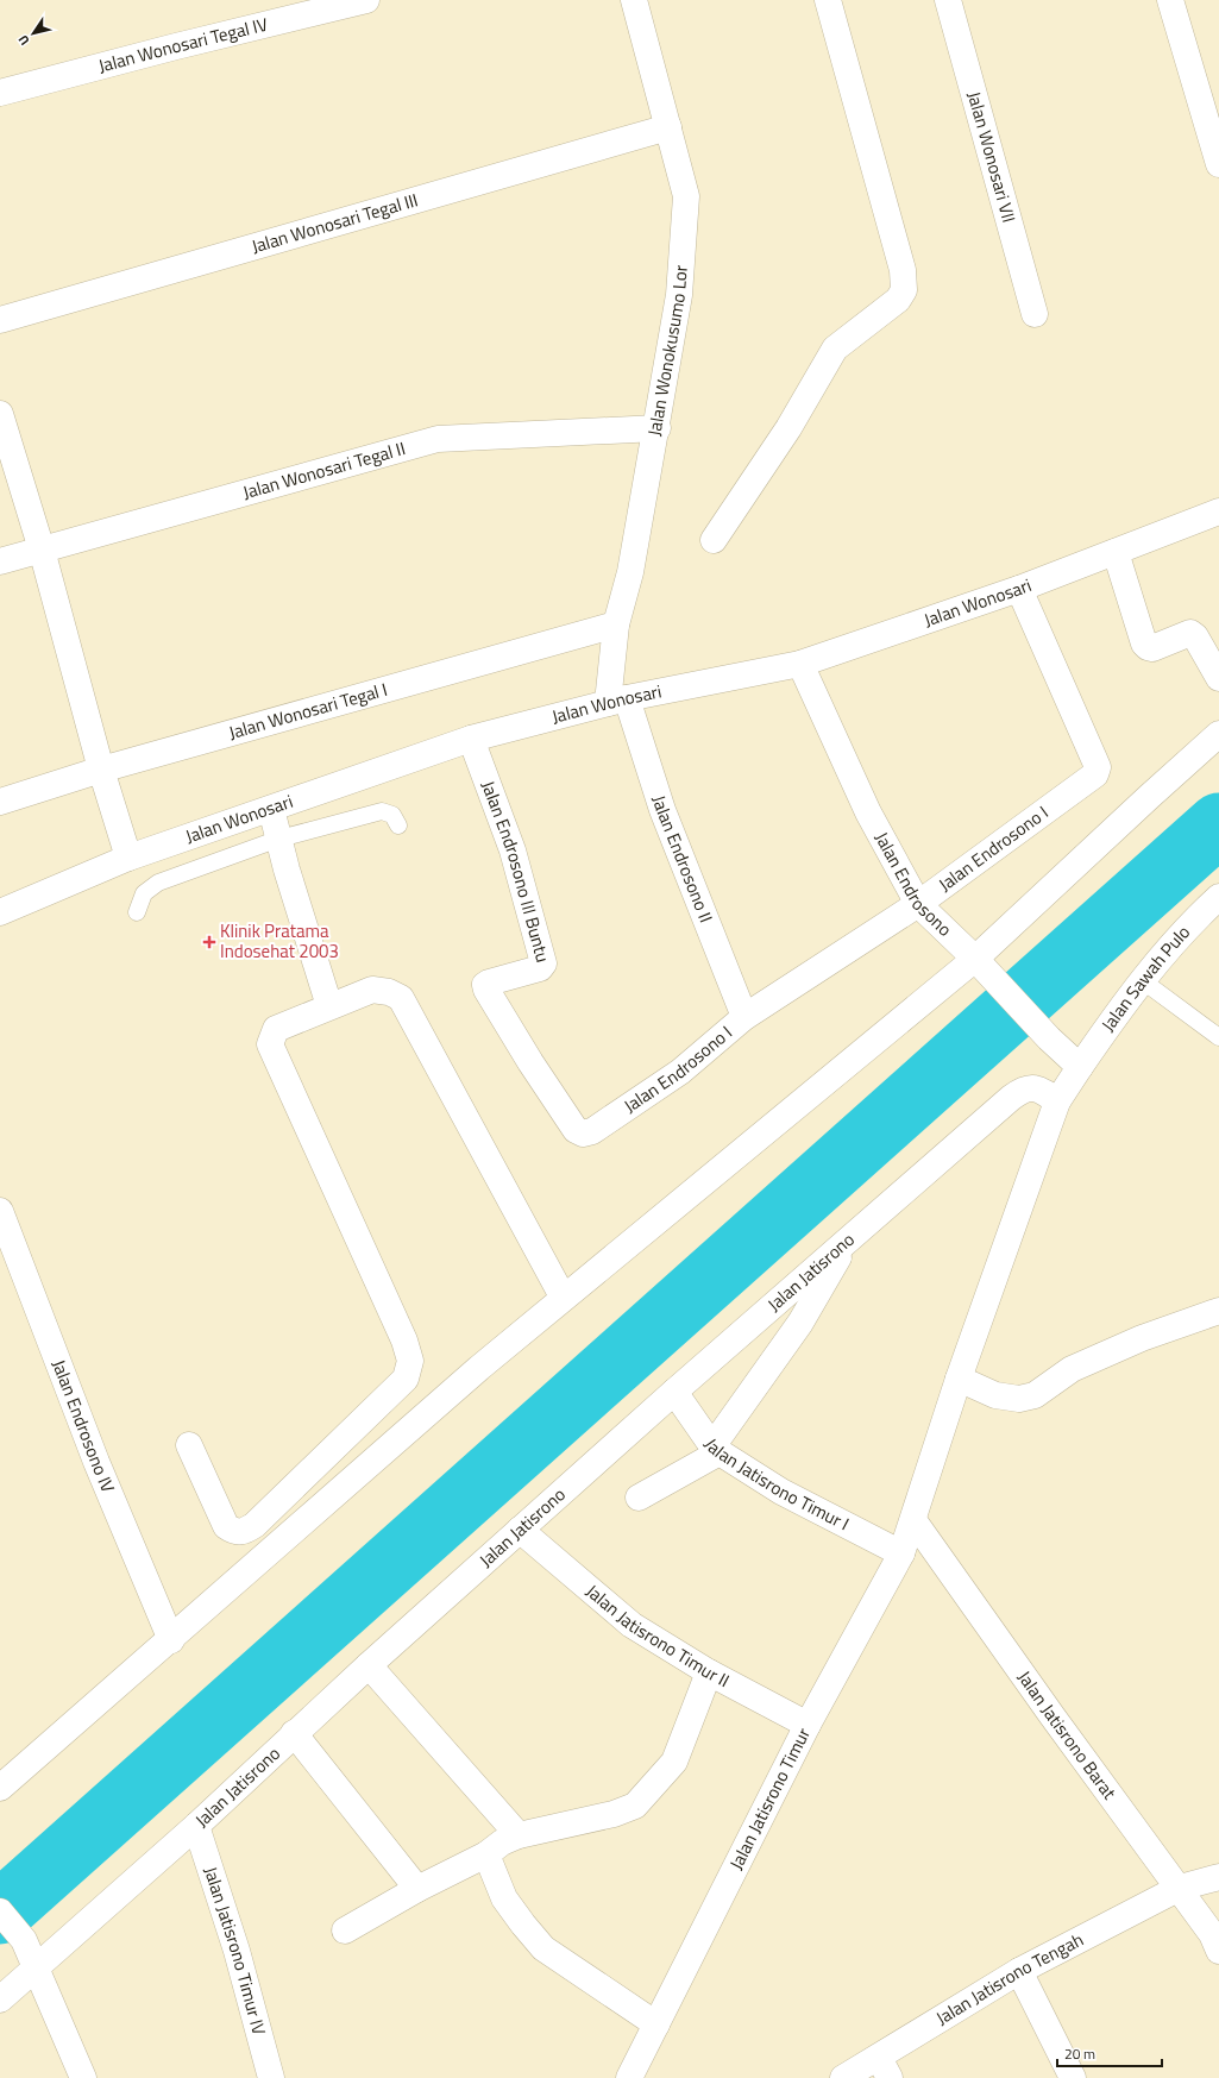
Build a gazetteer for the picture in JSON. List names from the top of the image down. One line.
{"streets":{"street":["Jalan Wonosari Tegal IV","Jalan Wonosari VII","Jalan Wonosari Tegal III","Jalan Wonokusumo Lor","Jalan Wonosari Tegal II","Jalan Wonosari","Jalan Wonosari Tegal I","Jalan Endrosono I","Jalan Endrosono II","Jalan Endrosono III Buntu","Jalan Endrosono","Jalan Sawah Pulo","Jalan Jatisrono","Jalan Endrosono IV","Jalan Jatisrono Timur I","Jalan Jatisrono Timur II","Jalan Jatisrono Barat","Jalan Jatisrono Timur","Jalan Jatisrono Timur IV","Jalan Jatisrono Tengah"]},"crossings":[["Jalan Wonosari Tegal III","Jalan Wonokusumo Lor"],["Jalan Wonokusumo Lor","Jalan Wonosari Tegal II"],["Jalan Wonokusumo Lor","Jalan Wonosari"],["Jalan Wonokusumo Lor","Jalan Wonosari Tegal I"],["Jalan Wonokusumo Lor","Jalan Endrosono II"],["Jalan Wonosari","Jalan Endrosono I"],["Jalan Wonosari","Jalan Endrosono II"],["Jalan Wonosari","Jalan Endrosono III Buntu"],["Jalan Wonosari","Jalan Endrosono"],["Jalan Endrosono I","Jalan Endrosono II"],["Jalan Endrosono I","Jalan Endrosono III Buntu"],["Jalan Endrosono I","Jalan Endrosono"],["Jalan Endrosono","Jalan Sawah Pulo"],["Jalan Jatisrono","Jalan Jatisrono Timur I"],["Jalan Jatisrono","Jalan Jatisrono Timur II"],["Jalan Jatisrono","Jalan Jatisrono Timur IV"],["Jalan Jatisrono Timur I","Jalan Jatisrono Timur"],["Jalan Jatisrono Timur II","Jalan Jatisrono Timur"],["Jalan Jatisrono Barat","Jalan Jatisrono Timur"],["Jalan Jatisrono Barat","Jalan Jatisrono Tengah"]],"places":{"health":["Klinik Pratama Indosehat 2003"]},"scale_bar":"20 m","north":"bottom left"}
